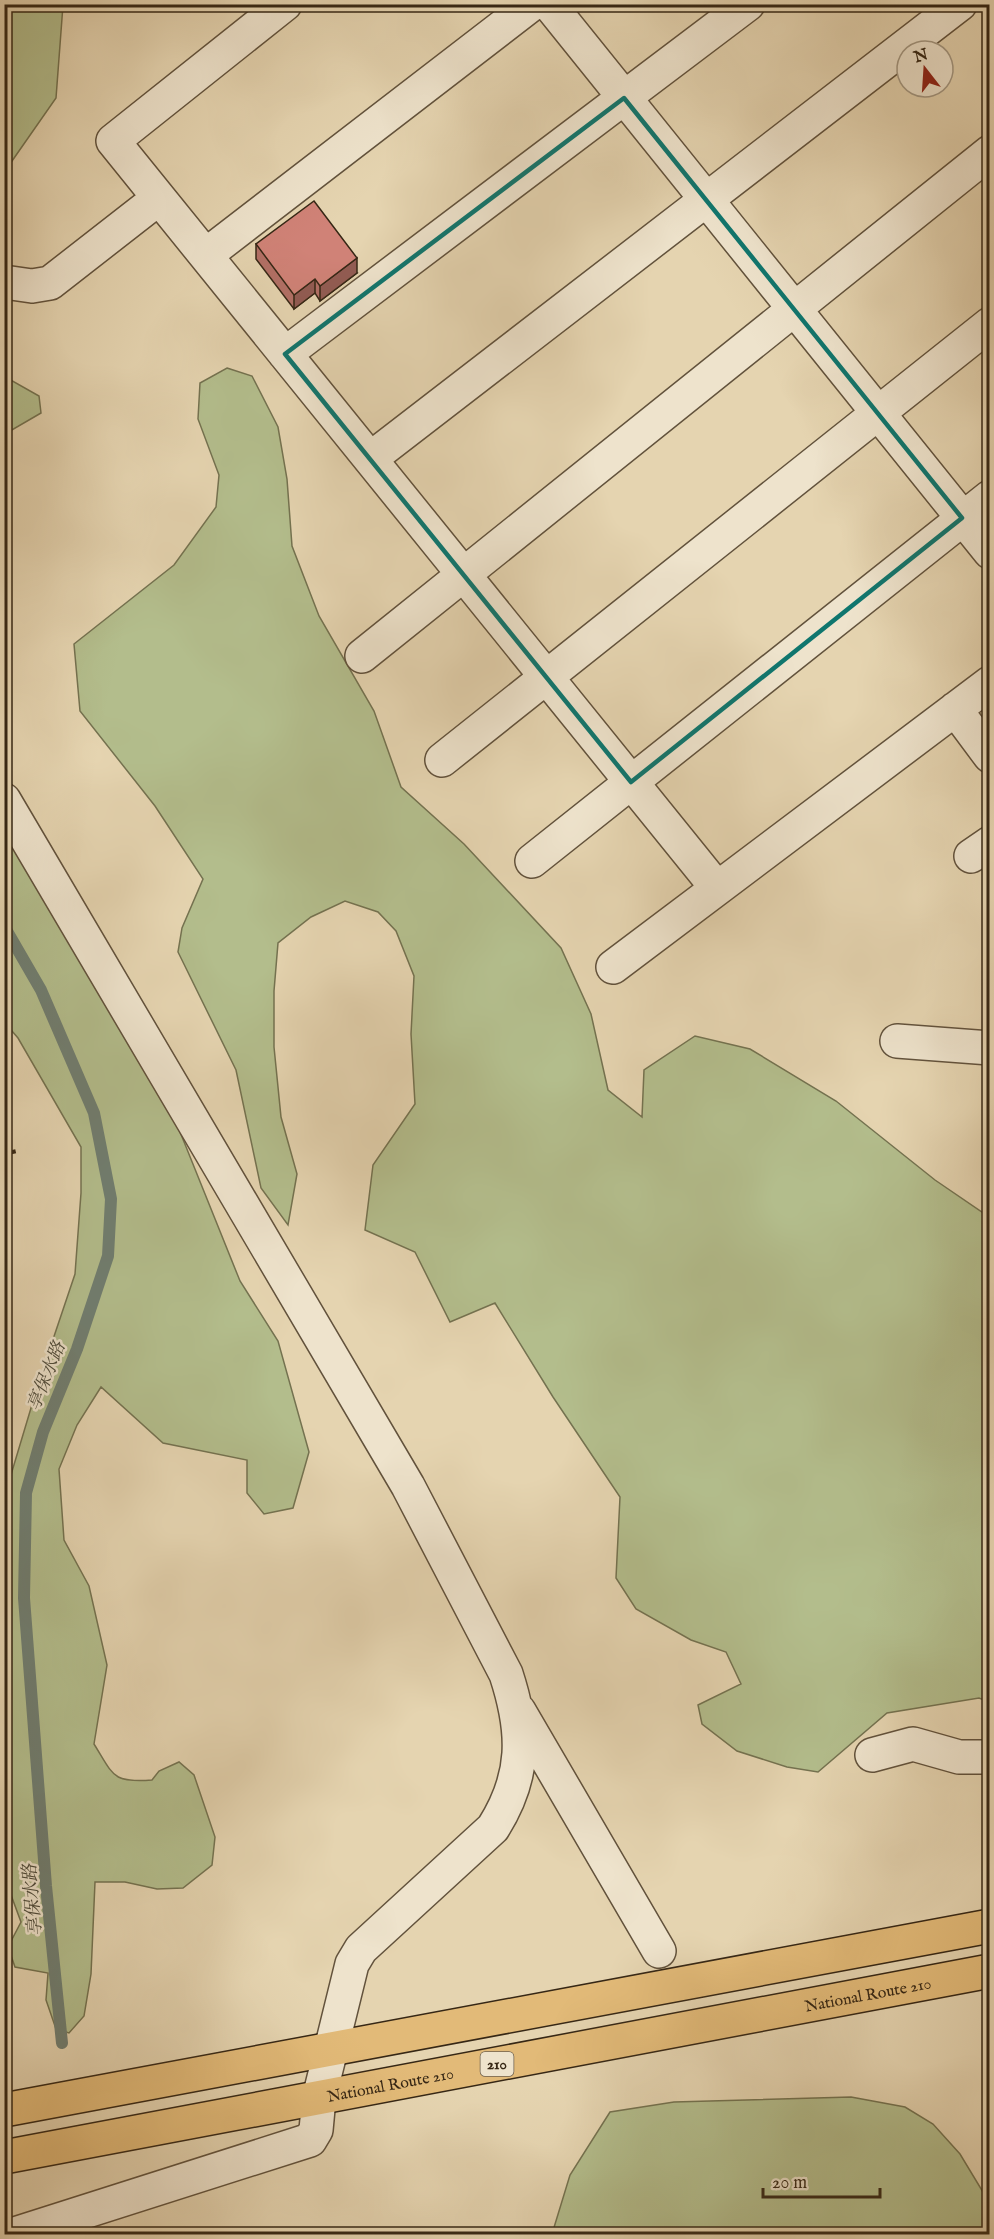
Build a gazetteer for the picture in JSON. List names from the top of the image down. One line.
{"streets":{"highway":["National Route 210","210"]},"water":["享保水路"],"scale_bar":"20 m","north":"top"}
